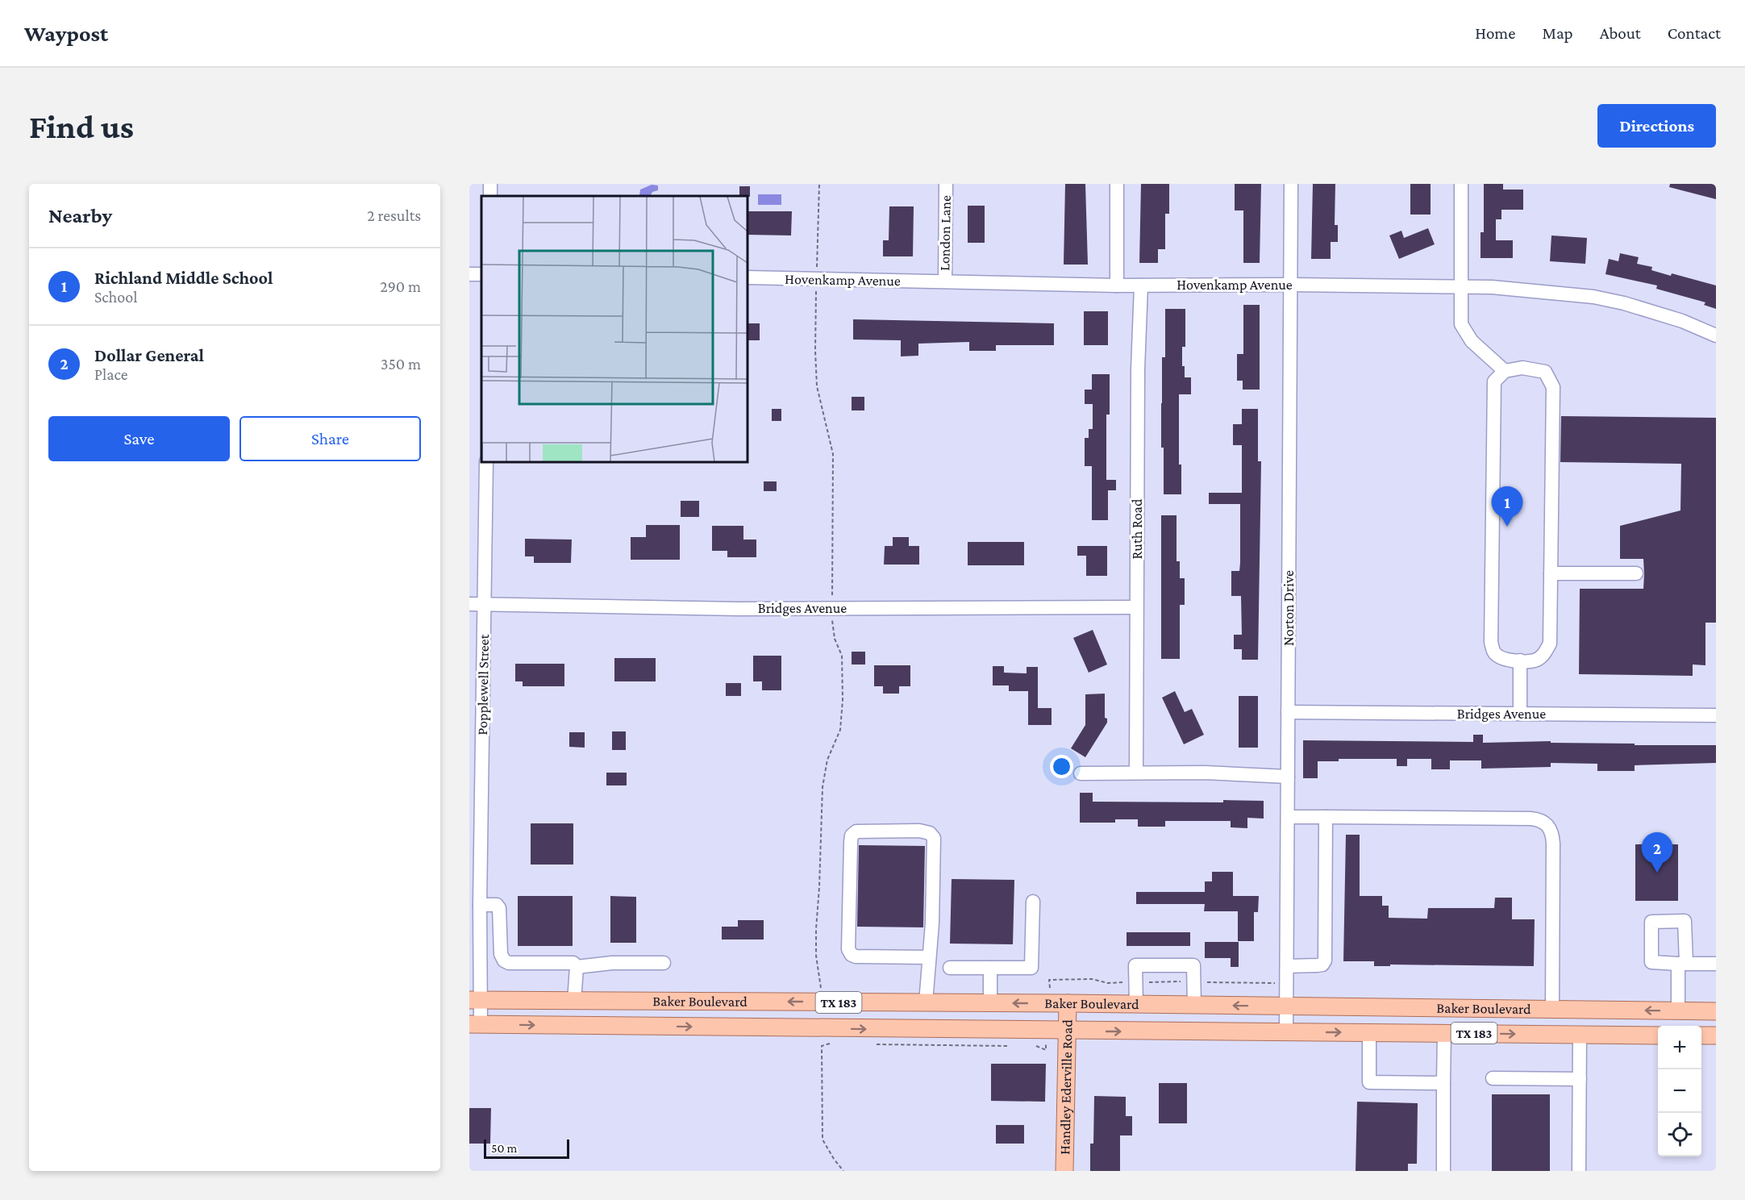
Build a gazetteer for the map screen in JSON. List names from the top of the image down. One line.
{"streets":{"main road":["Baker Boulevard","TX 183","Handley Ederville Road"],"street":["London Lane","Hovenkamp Avenue","Ruth Road","Bridges Avenue","Norton Drive","Popplewell Street"]},"crossings":[["London Lane","Hovenkamp Avenue"],["Hovenkamp Avenue","Ruth Road"],["Hovenkamp Avenue","Norton Drive"],["Ruth Road","Bridges Avenue"],["Bridges Avenue","Norton Drive"],["Bridges Avenue","Popplewell Street"],["Norton Drive","Baker Boulevard"],["Popplewell Street","Baker Boulevard"],["Baker Boulevard","Handley Ederville Road"]],"scale_bar":"50 m","page":{"header":"Waypost","nav":["Home","Map","About","Contact"],"buttons":["Directions",["Save","Share"]],"title":"Find us","heading":["Nearby","2 results"],"list":[{"mark":"1","name":"Richland Middle School","note":"School","value":"290 m"},{"mark":"2","name":"Dollar General","note":"Place","value":"350 m"}],"pins":["1","2"],"map_buttons":["+","−"],"scale":"50 m"}}
